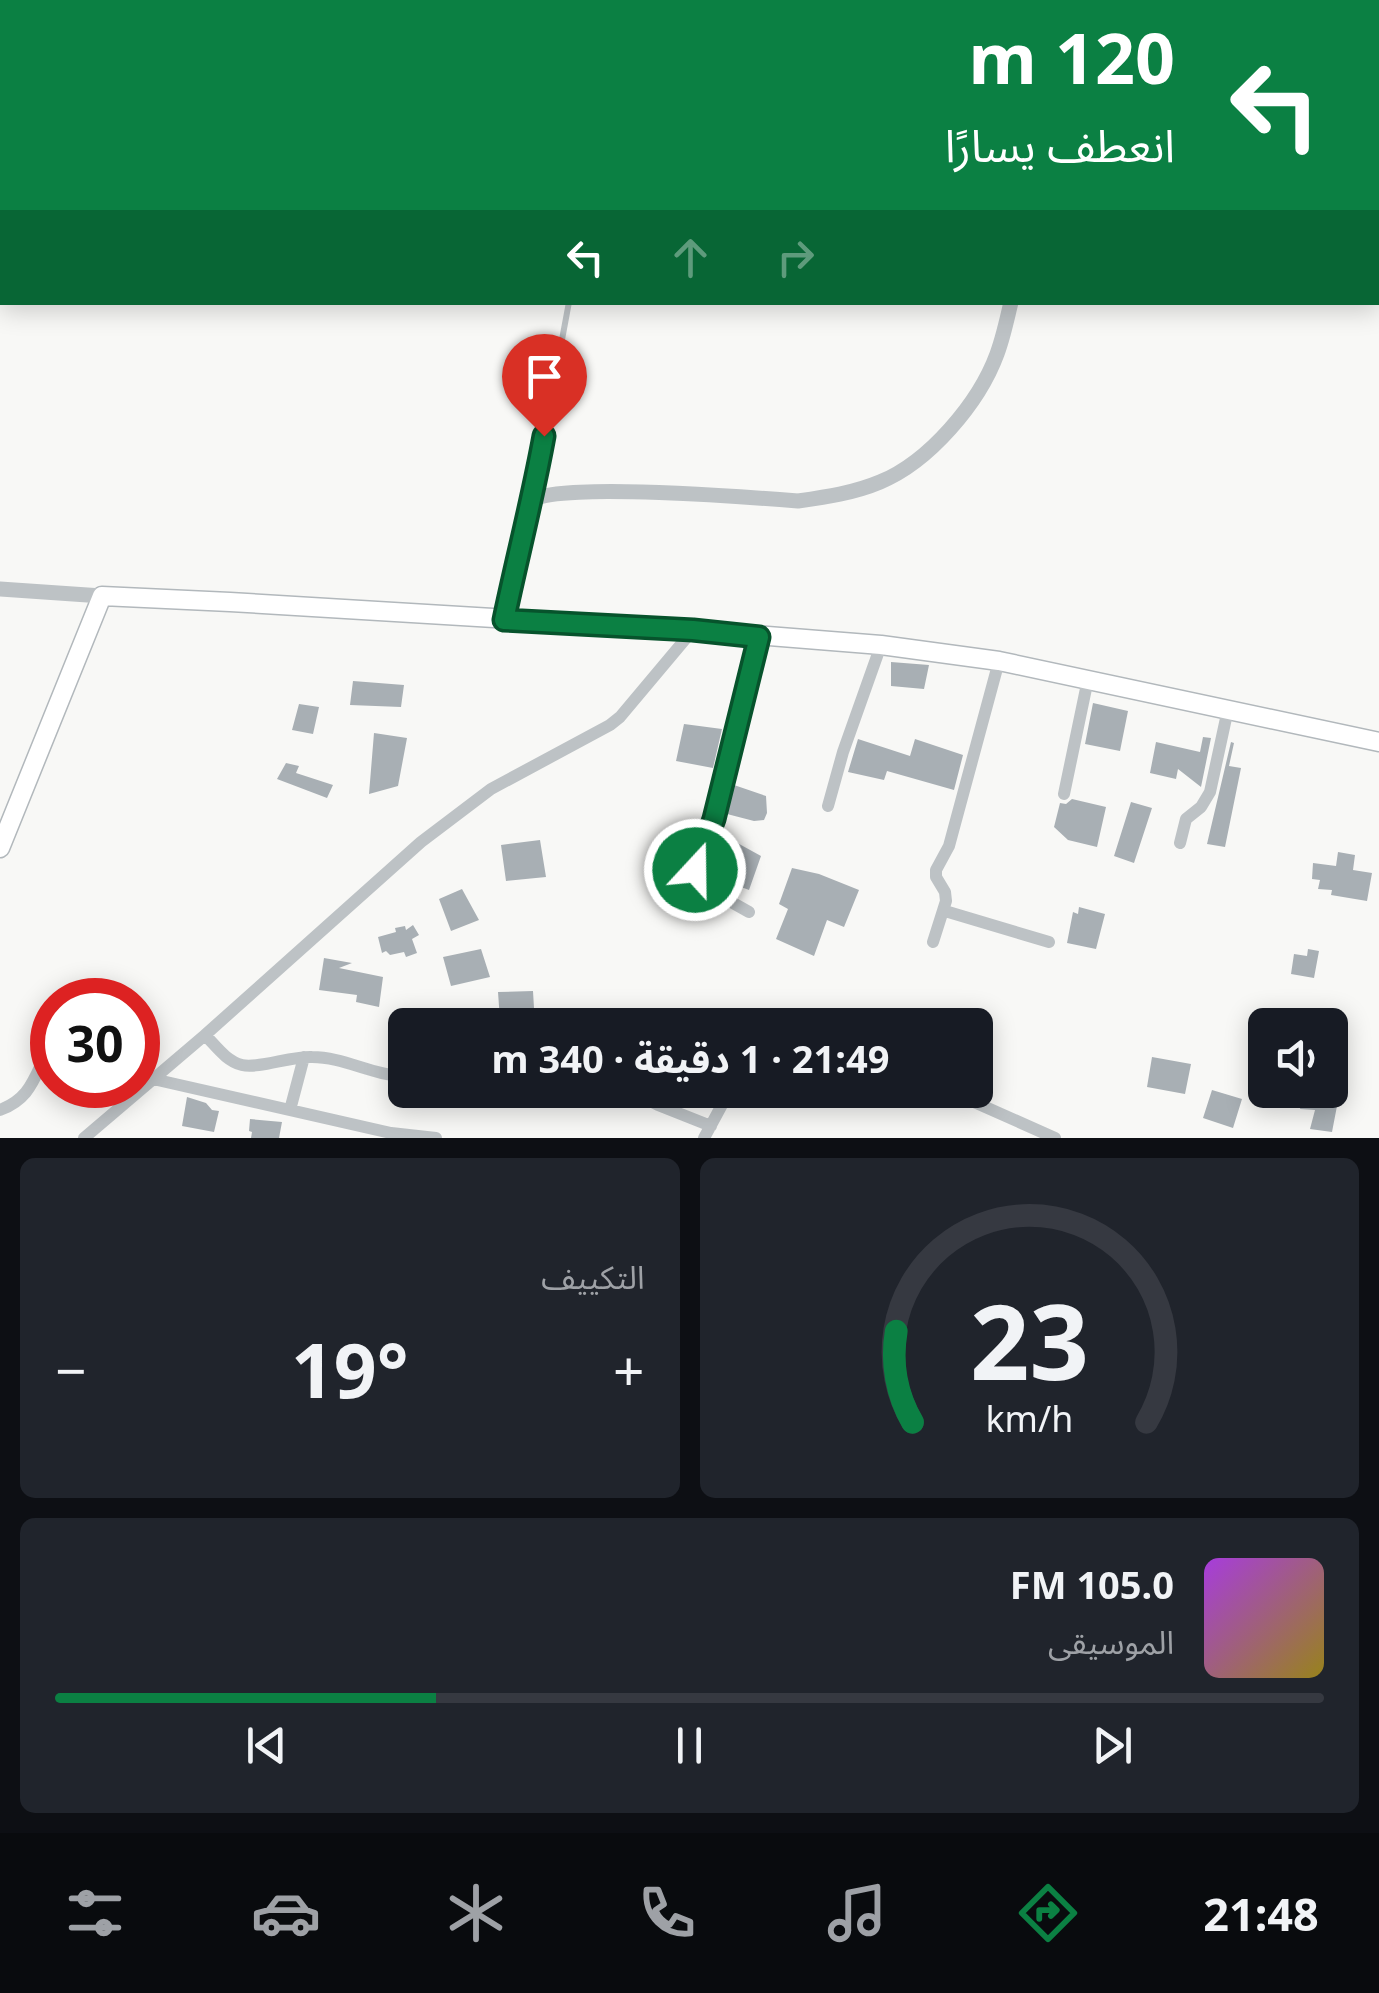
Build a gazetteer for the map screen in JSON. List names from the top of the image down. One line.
{"page":{"turn":["120 m","انعطف يسارًا"],"limit":"30","trip":"21:49 · 1 دقيقة · 340 m","tile":"التكييف","heat":["−","19°","+"],"song":["105.0 FM","الموسيقى"],"tabs":"21:48","gauge":["23","km/h"]}}
